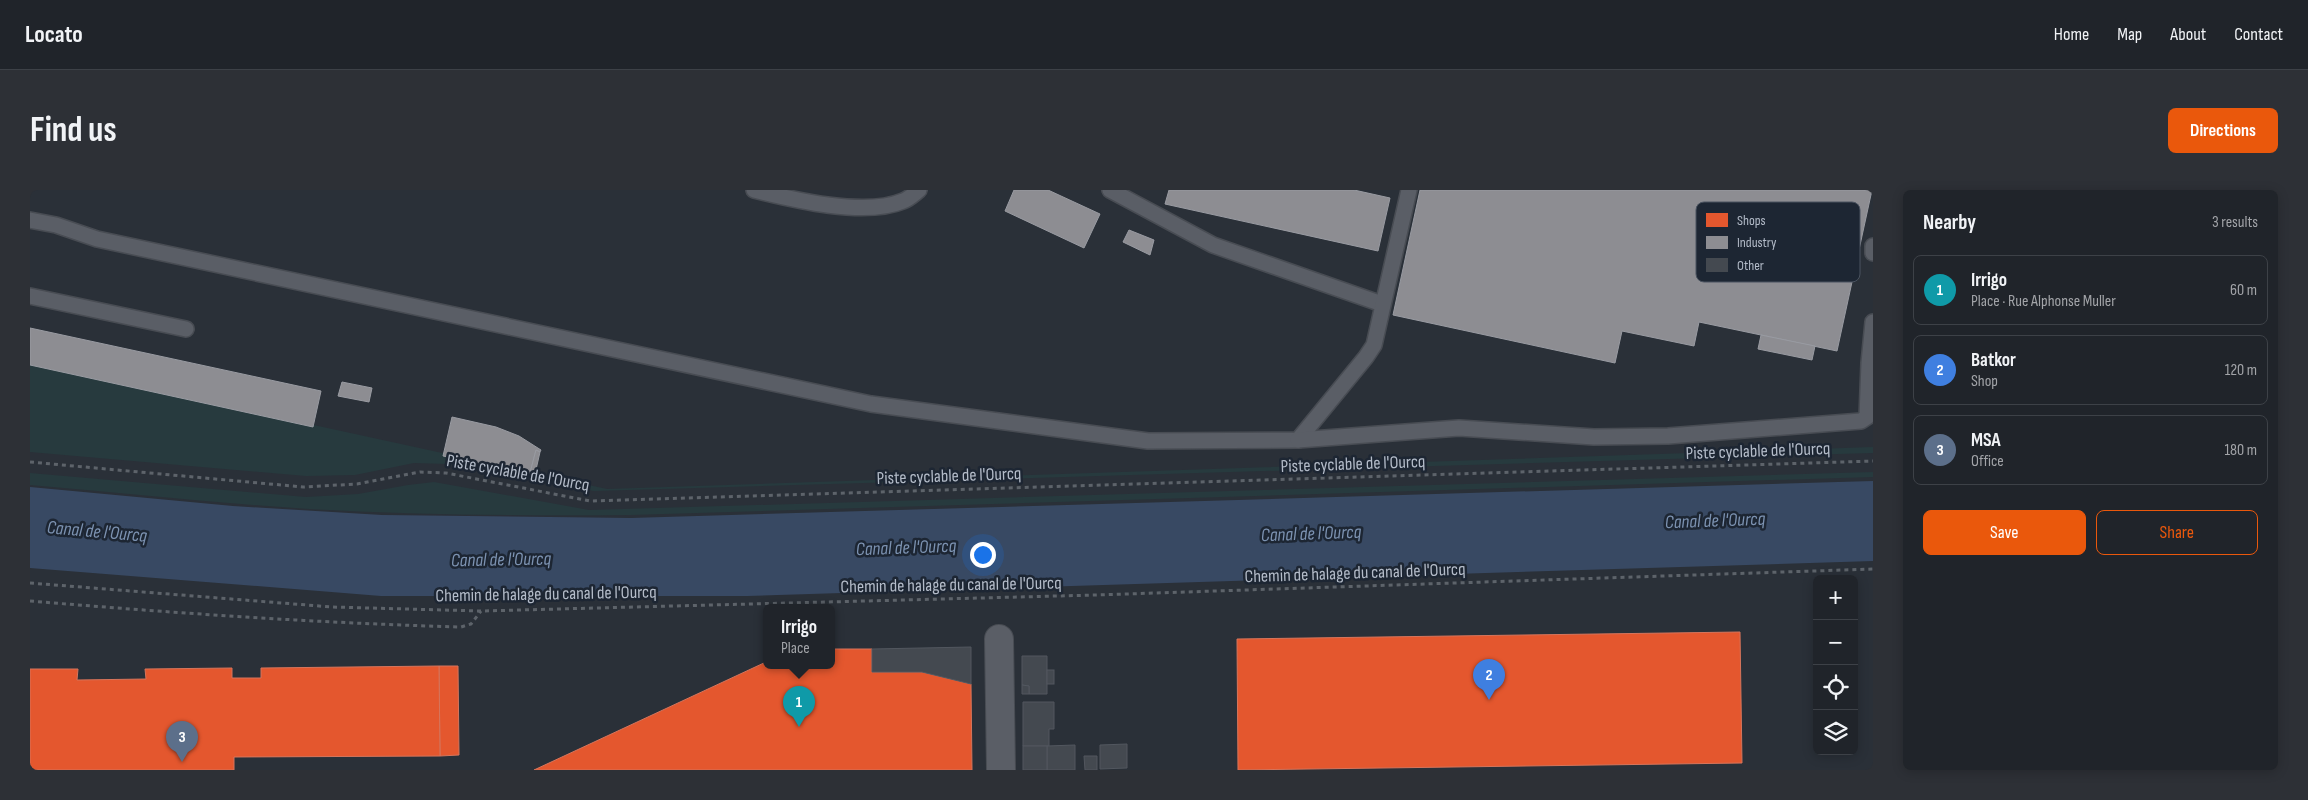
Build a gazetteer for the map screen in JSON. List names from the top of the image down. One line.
{"streets":{"path":["Piste cyclable de l'Ourcq","Chemin de halage du canal de l'Ourcq"]},"water":["Canal de l'Ourcq"],"legend":["Shops","Industry","Other"],"page":{"header":"Locato","nav":["Home","Map","About","Contact"],"buttons":["Directions",["Save","Share"]],"title":"Find us","heading":["Nearby","3 results"],"list":[{"mark":"1","name":"Irrigo","note":"Place · Rue Alphonse Muller","value":"60 m"},{"mark":"2","name":"Batkor","note":"Shop","value":"120 m"},{"mark":"3","name":"MSA","note":"Office","value":"180 m"}],"map_buttons":["+","−"],"popup":["Irrigo","Place"],"pins":["2","1","3"]}}
